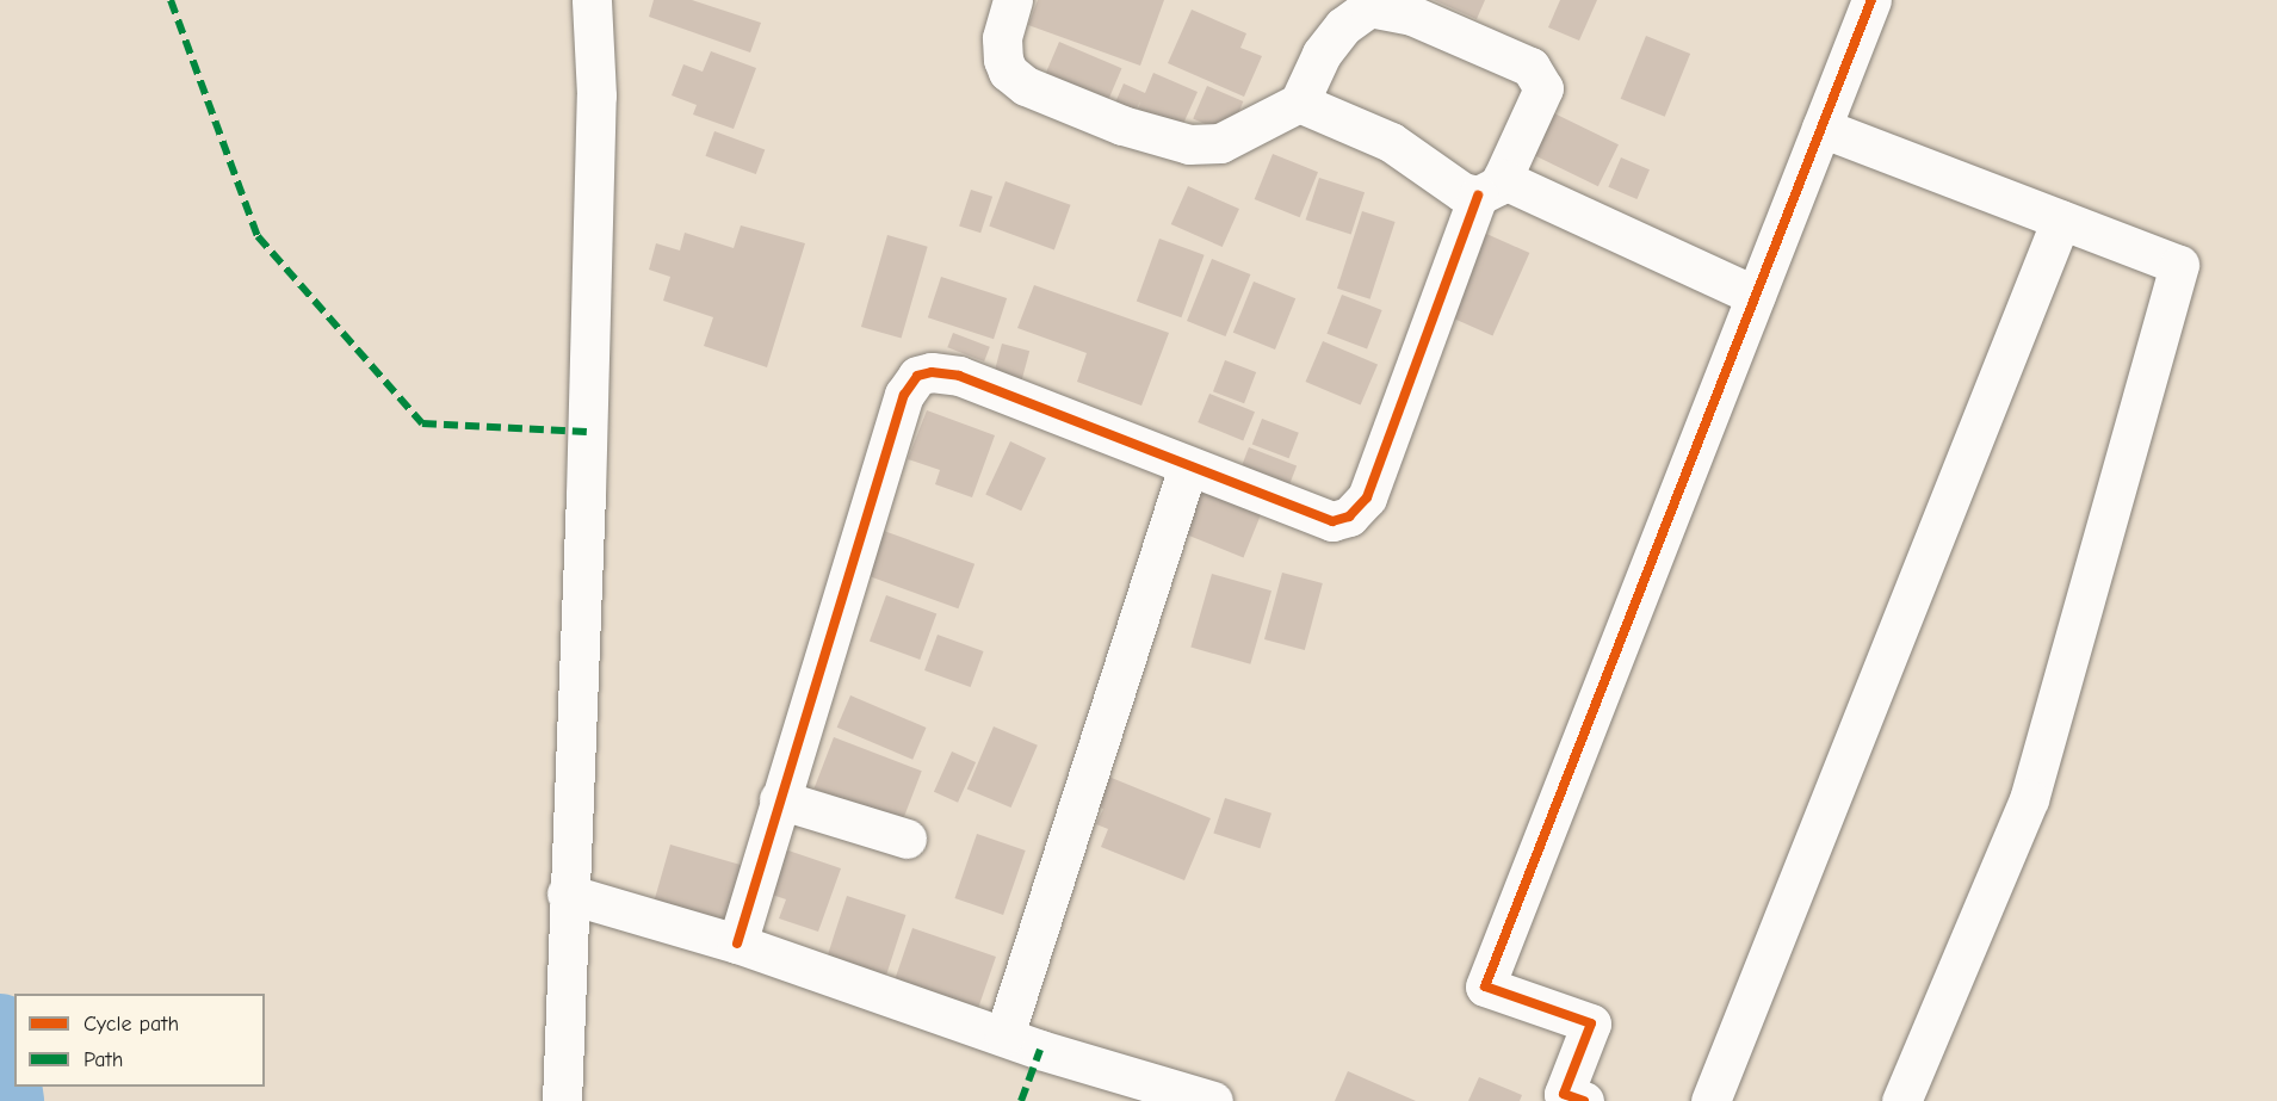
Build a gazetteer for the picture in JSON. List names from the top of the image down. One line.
{"legend":["Cycle path","Path"]}
